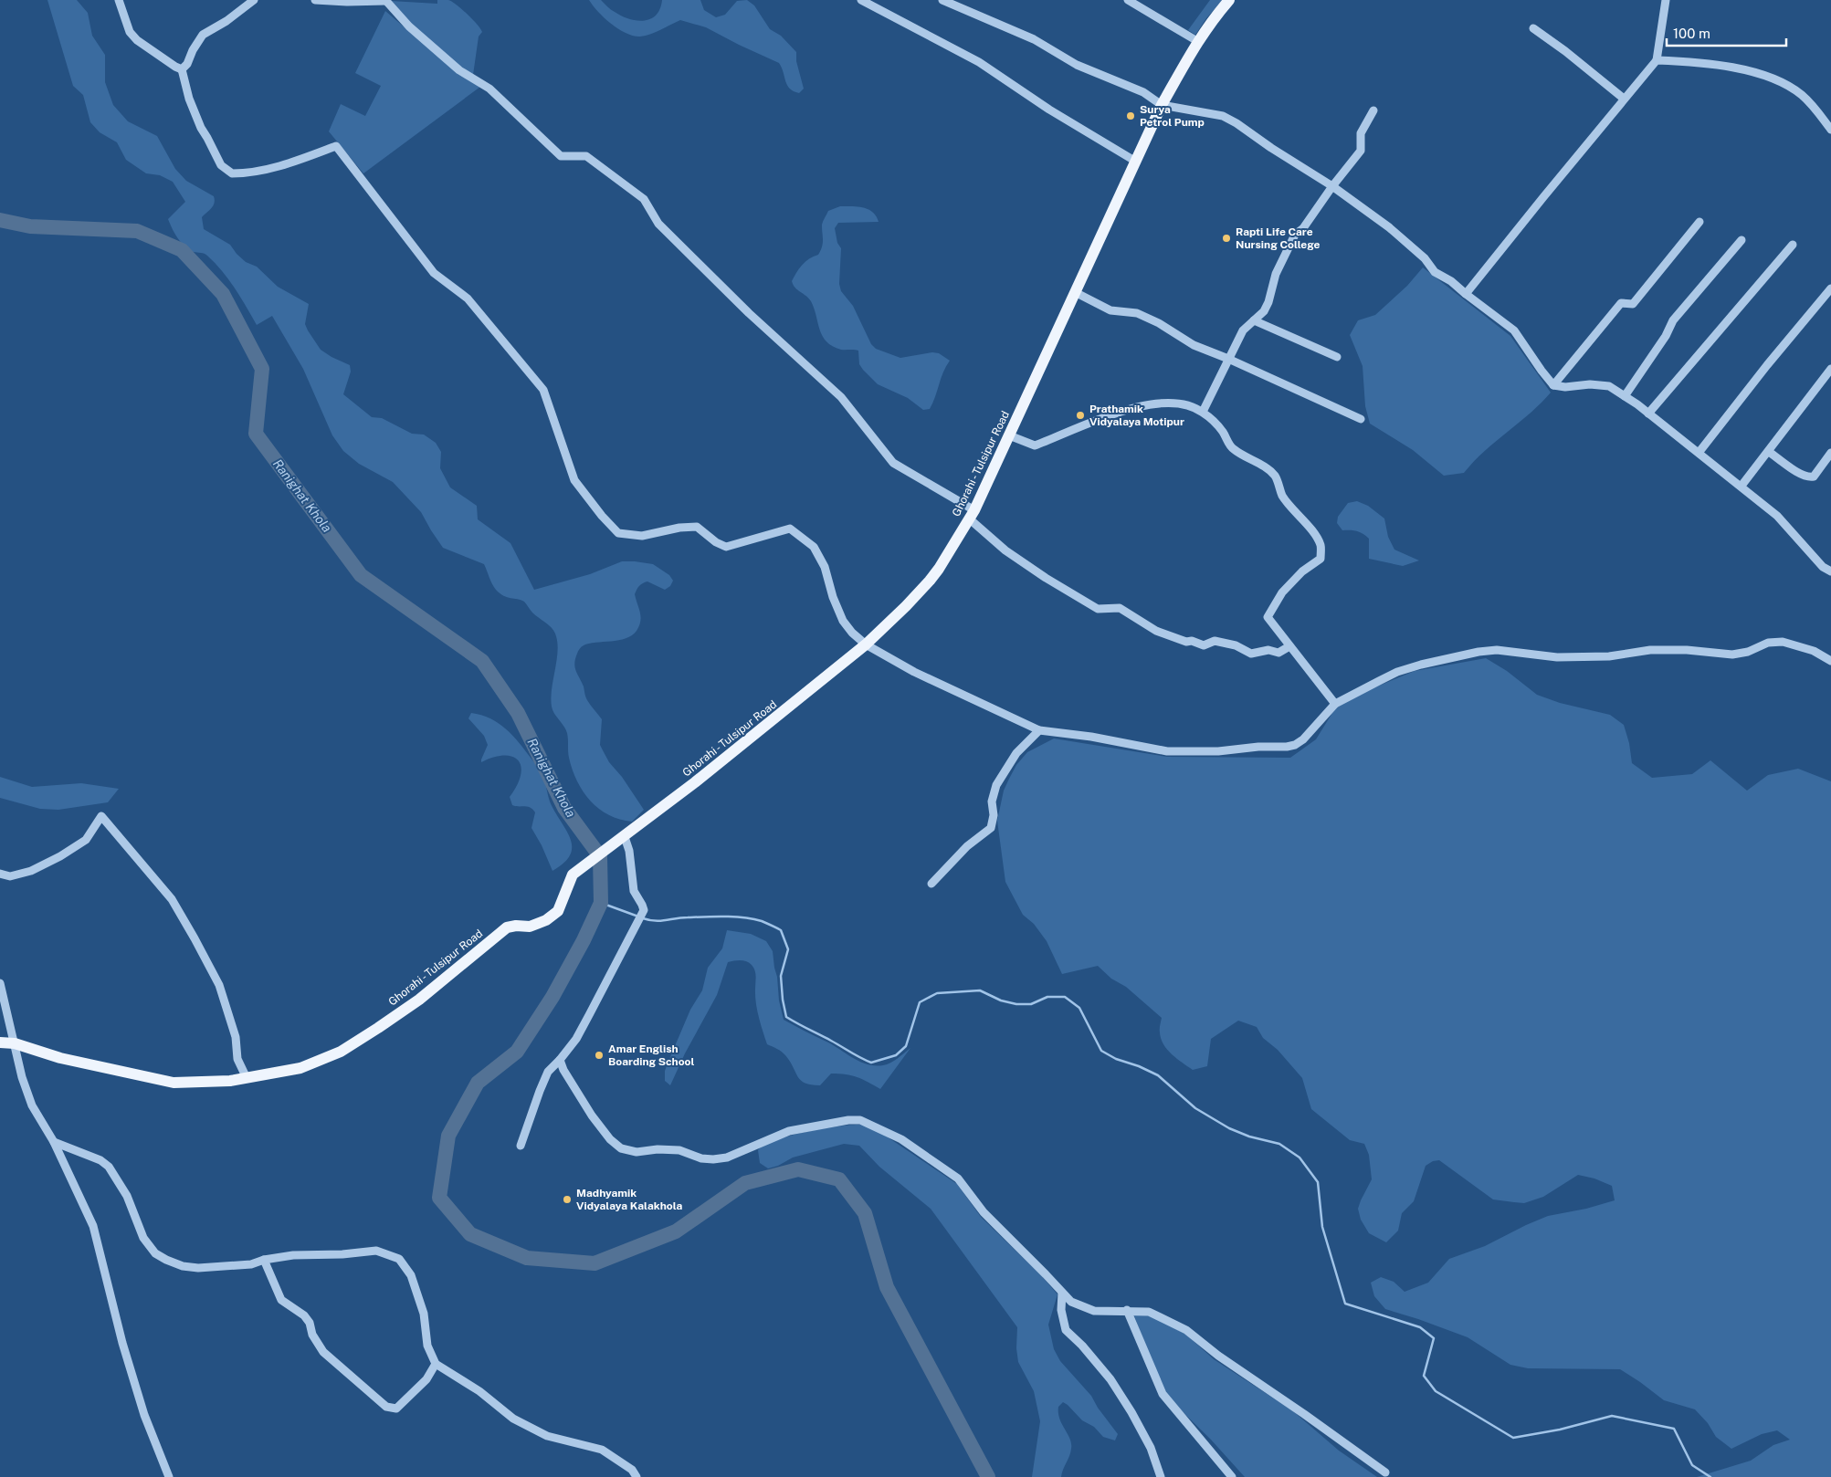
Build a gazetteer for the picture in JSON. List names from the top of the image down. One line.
{"streets":{"main road":["Ghorahi - Tulsipur Road"]},"water":["Ranighat Khola"],"places":["Surya Petrol Pump","Rapti Life Care Nursing College","Prathamik Vidyalaya Motipur","Amar English Boarding School","Madhyamik Vidyalaya Kalakhola"],"scale_bar":"100 m"}
